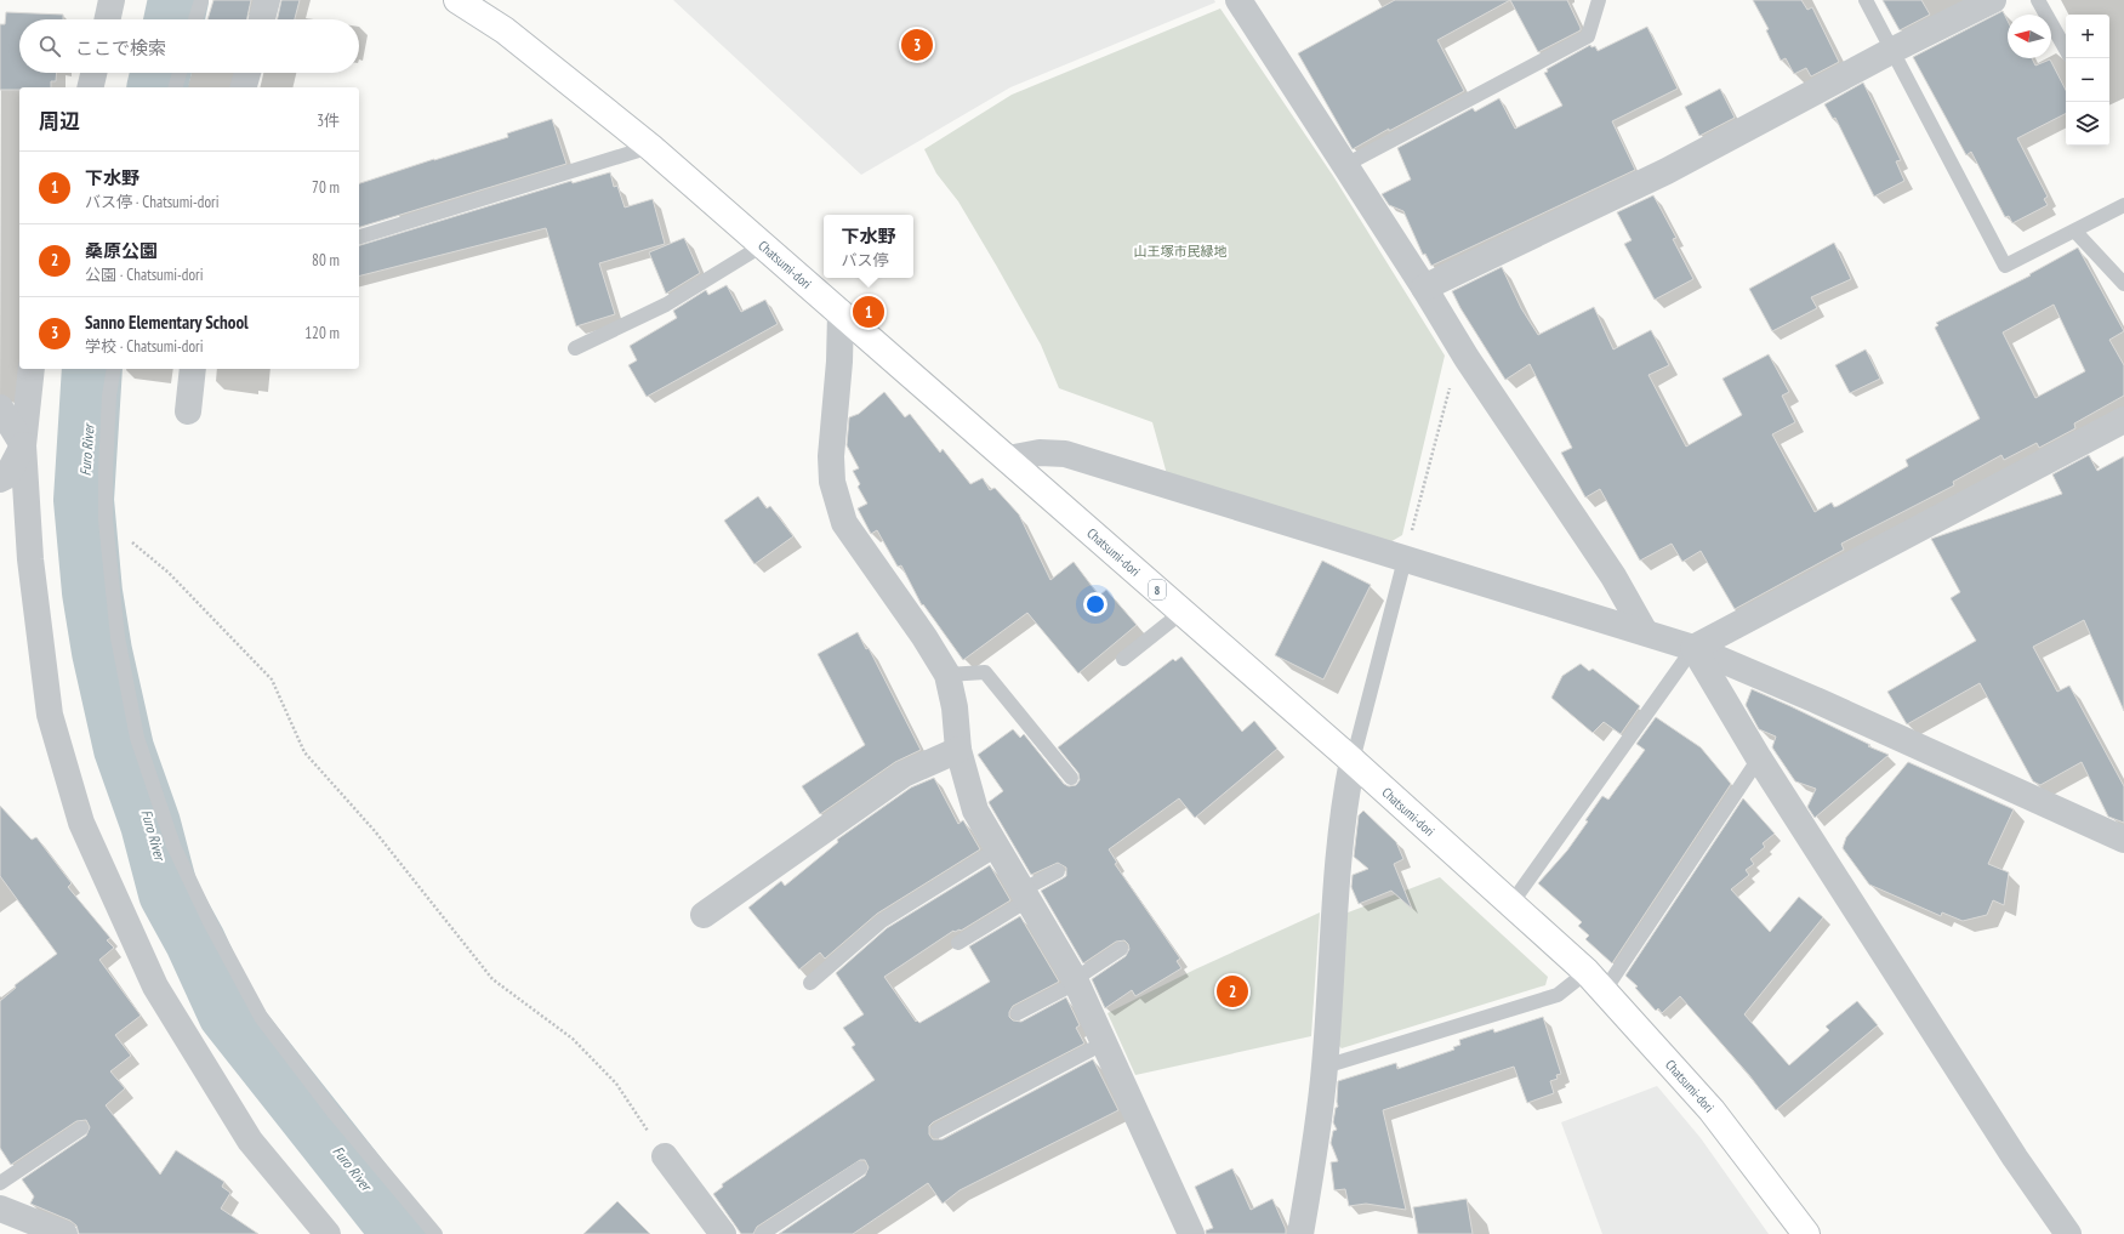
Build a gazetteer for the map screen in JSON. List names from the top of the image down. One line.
{"streets":{"main road":["Chatsumi-dori","8"]},"water":["Furo River"],"parks":["山王塚市民緑地"],"north":"left","page":{"map_buttons":["+","−"],"search":"ここで検索","pins":["3","1","2"],"heading":["周辺","3件"],"list":[{"mark":"1","name":"下水野","note":"バス停 · Chatsumi-dori","value":"70 m"},{"mark":"2","name":"桑原公園","note":"公園 · Chatsumi-dori","value":"80 m"},{"mark":"3","name":"Sanno Elementary School","note":"学校 · Chatsumi-dori","value":"120 m"}],"popup":["下水野","バス停"]}}
